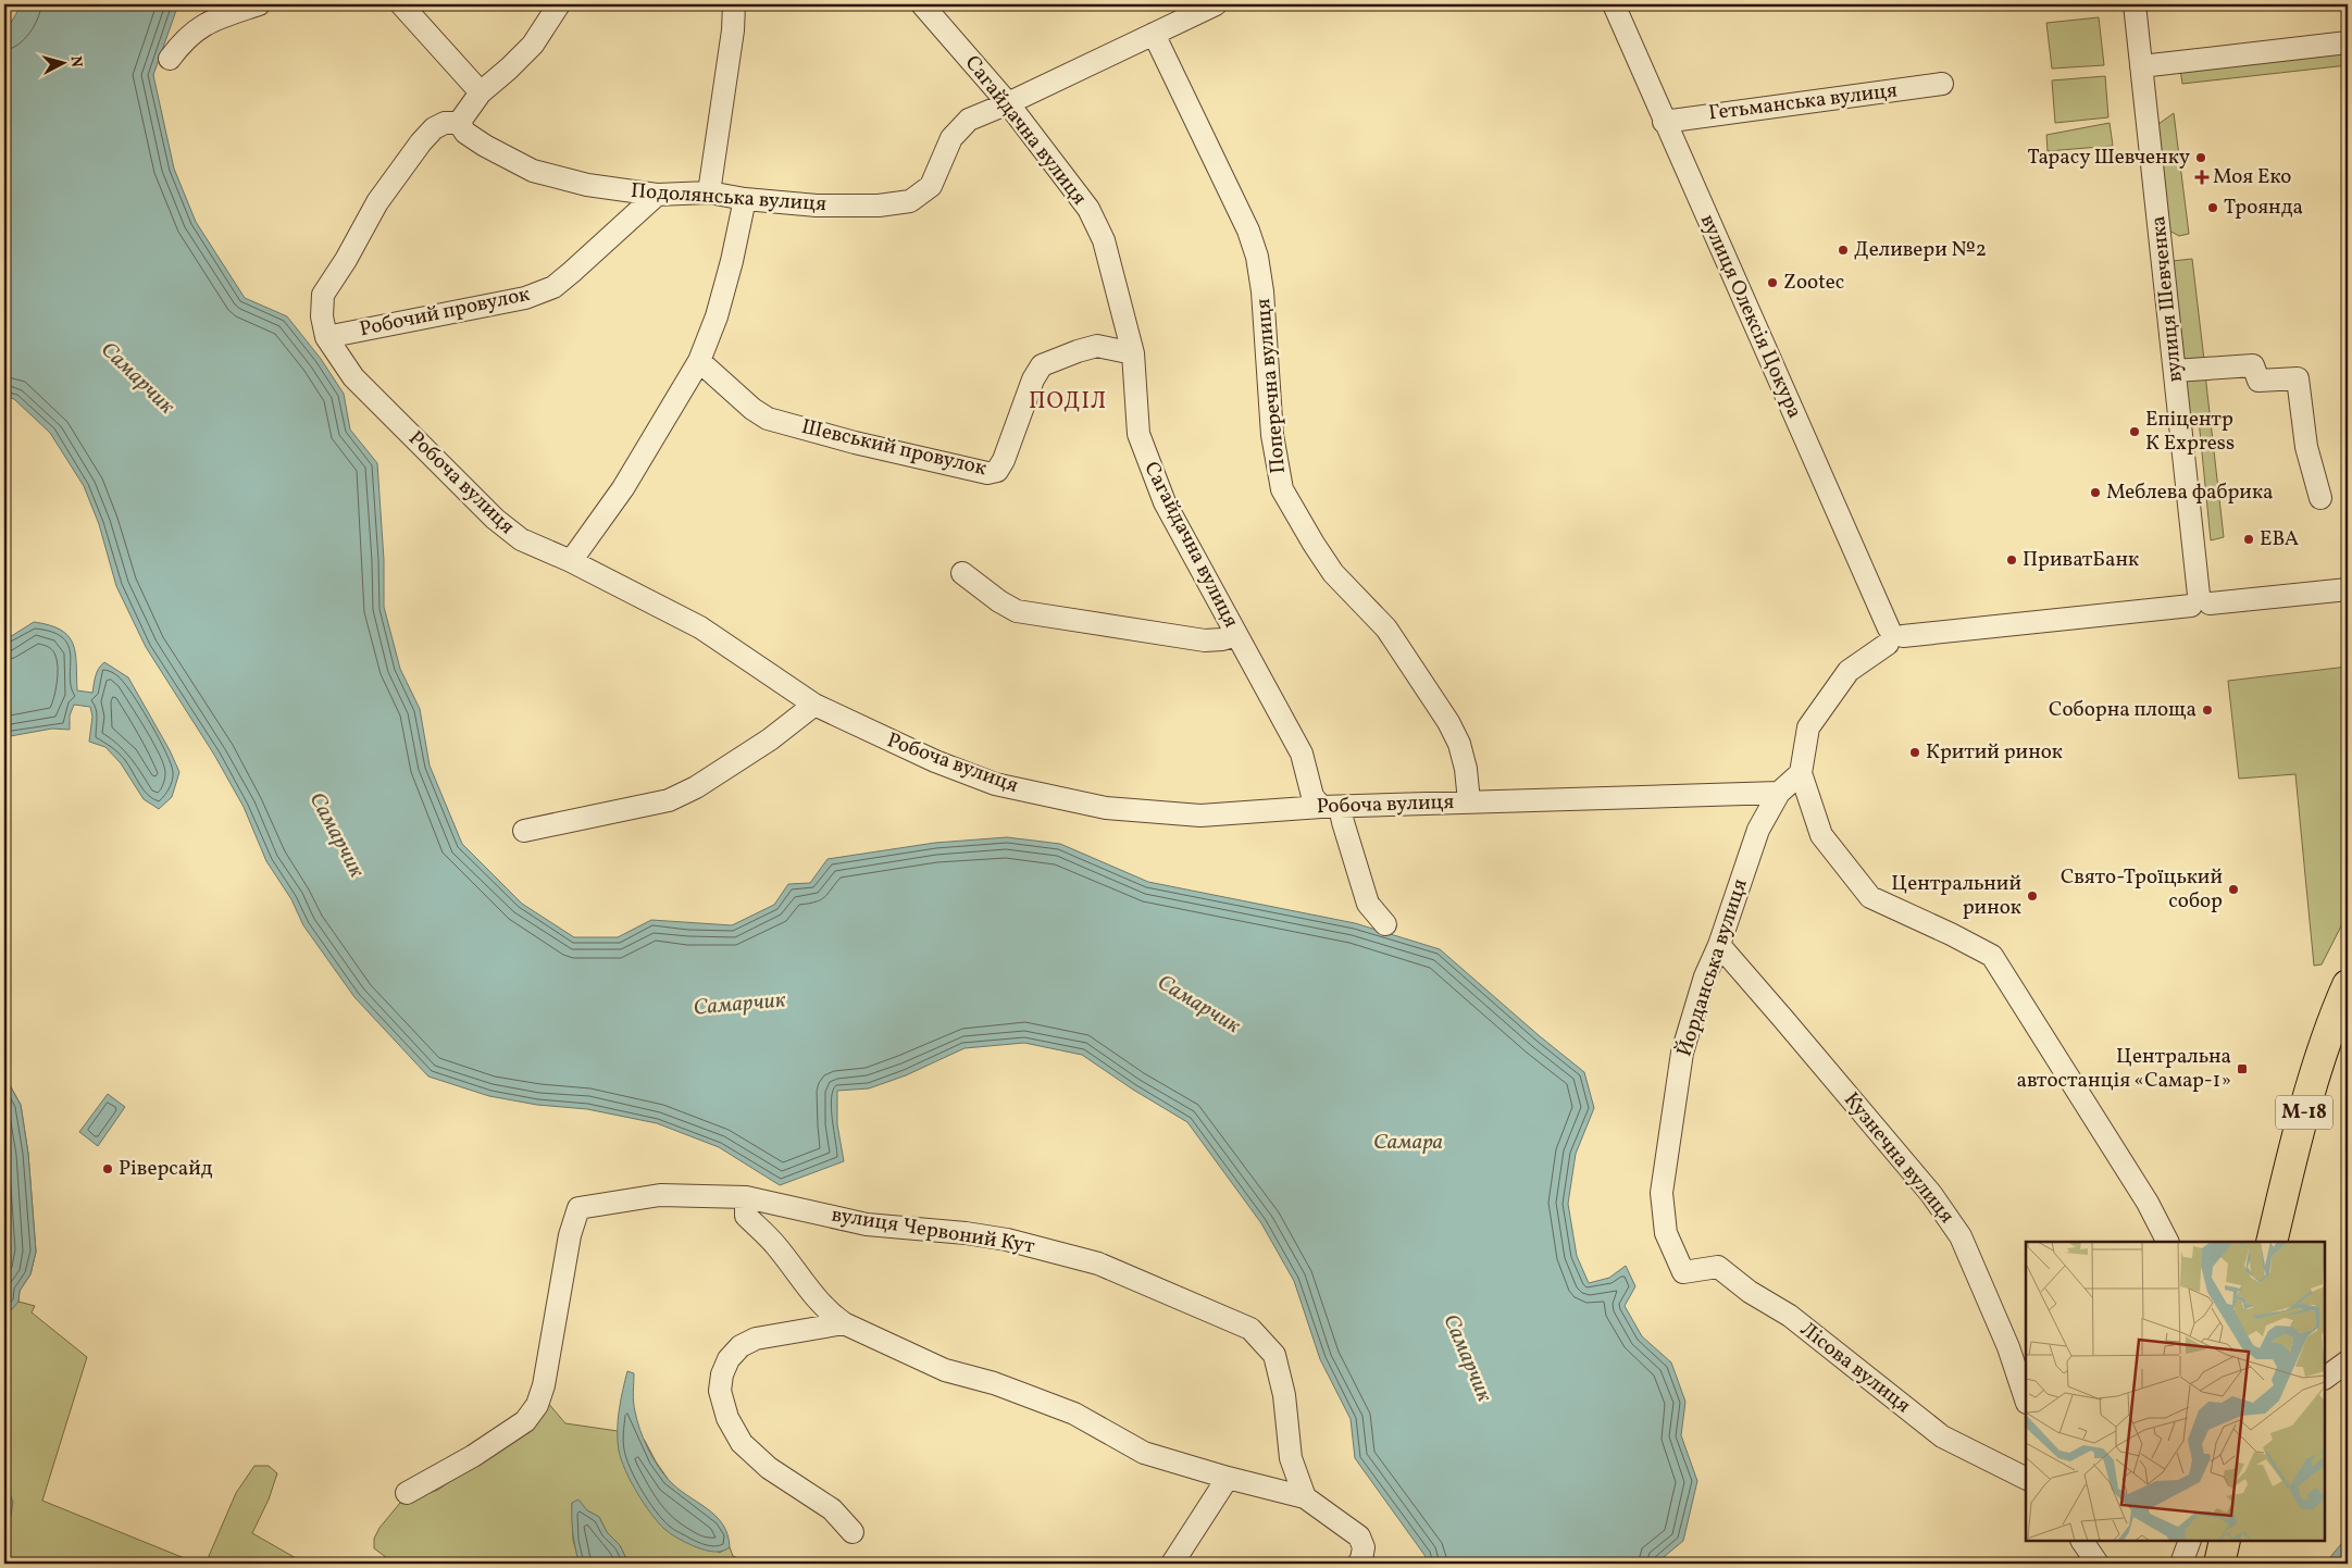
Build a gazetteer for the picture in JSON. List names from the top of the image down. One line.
{"streets":{"highway":["М-18"],"street":["Гетьманська вулиця","Сагайдачна вулиця","Подолянська вулиця","вулиця Шевченка","Робочий провулок","вулиця Олексія Цокура","Поперечна вулиця","Шевський провулок","Робоча вулиця","Йорданська вулиця","Кузнечна вулиця","вулиця Червоний Кут","Лісова вулиця"]},"crossings":[["Гетьманська вулиця","вулиця Олексія Цокура"],["Сагайдачна вулиця","Подолянська вулиця"],["Сагайдачна вулиця","Шевський провулок"],["Сагайдачна вулиця","Робоча вулиця"],["Подолянська вулиця","Робочий провулок"],["Подолянська вулиця","Поперечна вулиця"],["Робочий провулок","Робоча вулиця"],["Поперечна вулиця","Робоча вулиця"],["Робоча вулиця","Йорданська вулиця"],["Йорданська вулиця","Кузнечна вулиця"],["Йорданська вулиця","Лісова вулиця"]],"districts":["ПОДІЛ"],"water":["Самарчик","Самара"],"places":{"other":["Тарасу Шевченку","Троянда","Деливери №2","Zootec","Епіцентр К Express","Меблева фабрика","ЕВА","ПриватБанк","Соборна площа","Критий ринок","Свято-Троїцький собор","Центральний ринок","Ріверсайд"],"health":["Моя Еко"],"transit":["Центральна автостанція «Самар-1»"]},"north":"right"}
